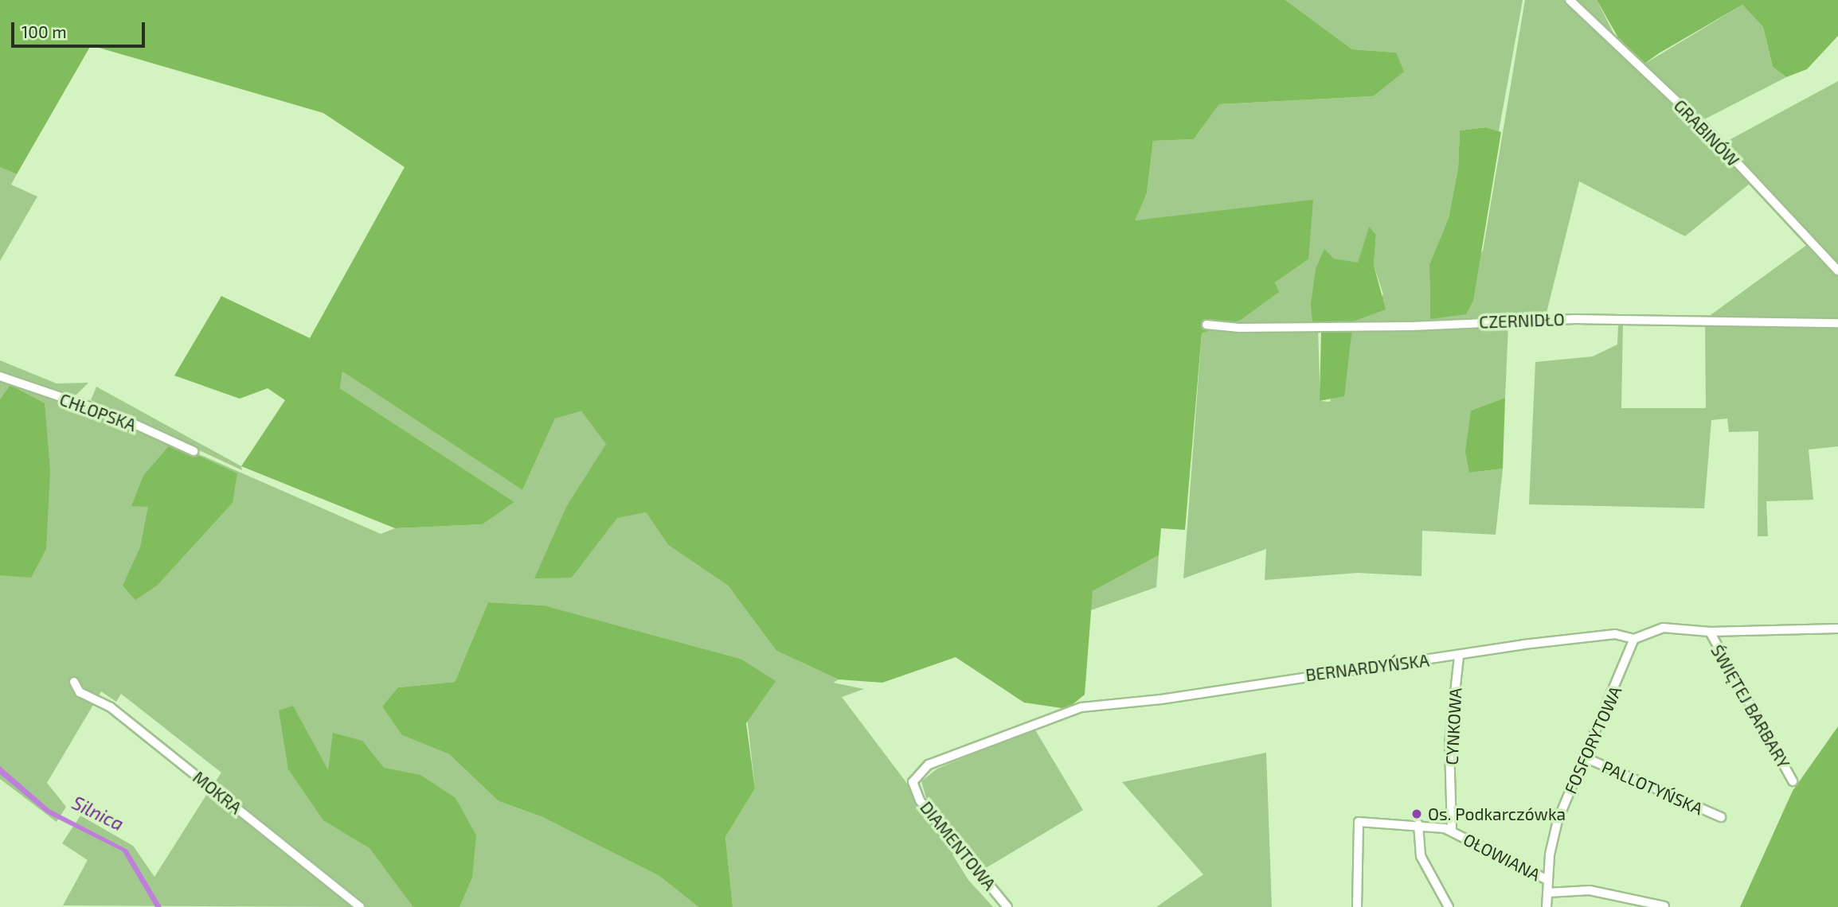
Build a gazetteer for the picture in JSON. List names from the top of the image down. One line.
{"streets":{"street":["GRABINÓW","CZERNIDŁO","CHŁOPSKA","BERNARDYŃSKA","ŚWIĘTEJ BARBARY","CYNKOWA","FOSFORYTOWA","PALLOTYŃSKA","MOKRA","DIAMENTOWA","OŁOWIANA"]},"crossings":[["BERNARDYŃSKA","ŚWIĘTEJ BARBARY"],["BERNARDYŃSKA","CYNKOWA"],["BERNARDYŃSKA","FOSFORYTOWA"],["BERNARDYŃSKA","DIAMENTOWA"],["CYNKOWA","OŁOWIANA"],["FOSFORYTOWA","PALLOTYŃSKA"],["FOSFORYTOWA","OŁOWIANA"]],"water":["Silnica"],"places":["Os. Podkarczówka"],"scale_bar":"100 m"}
